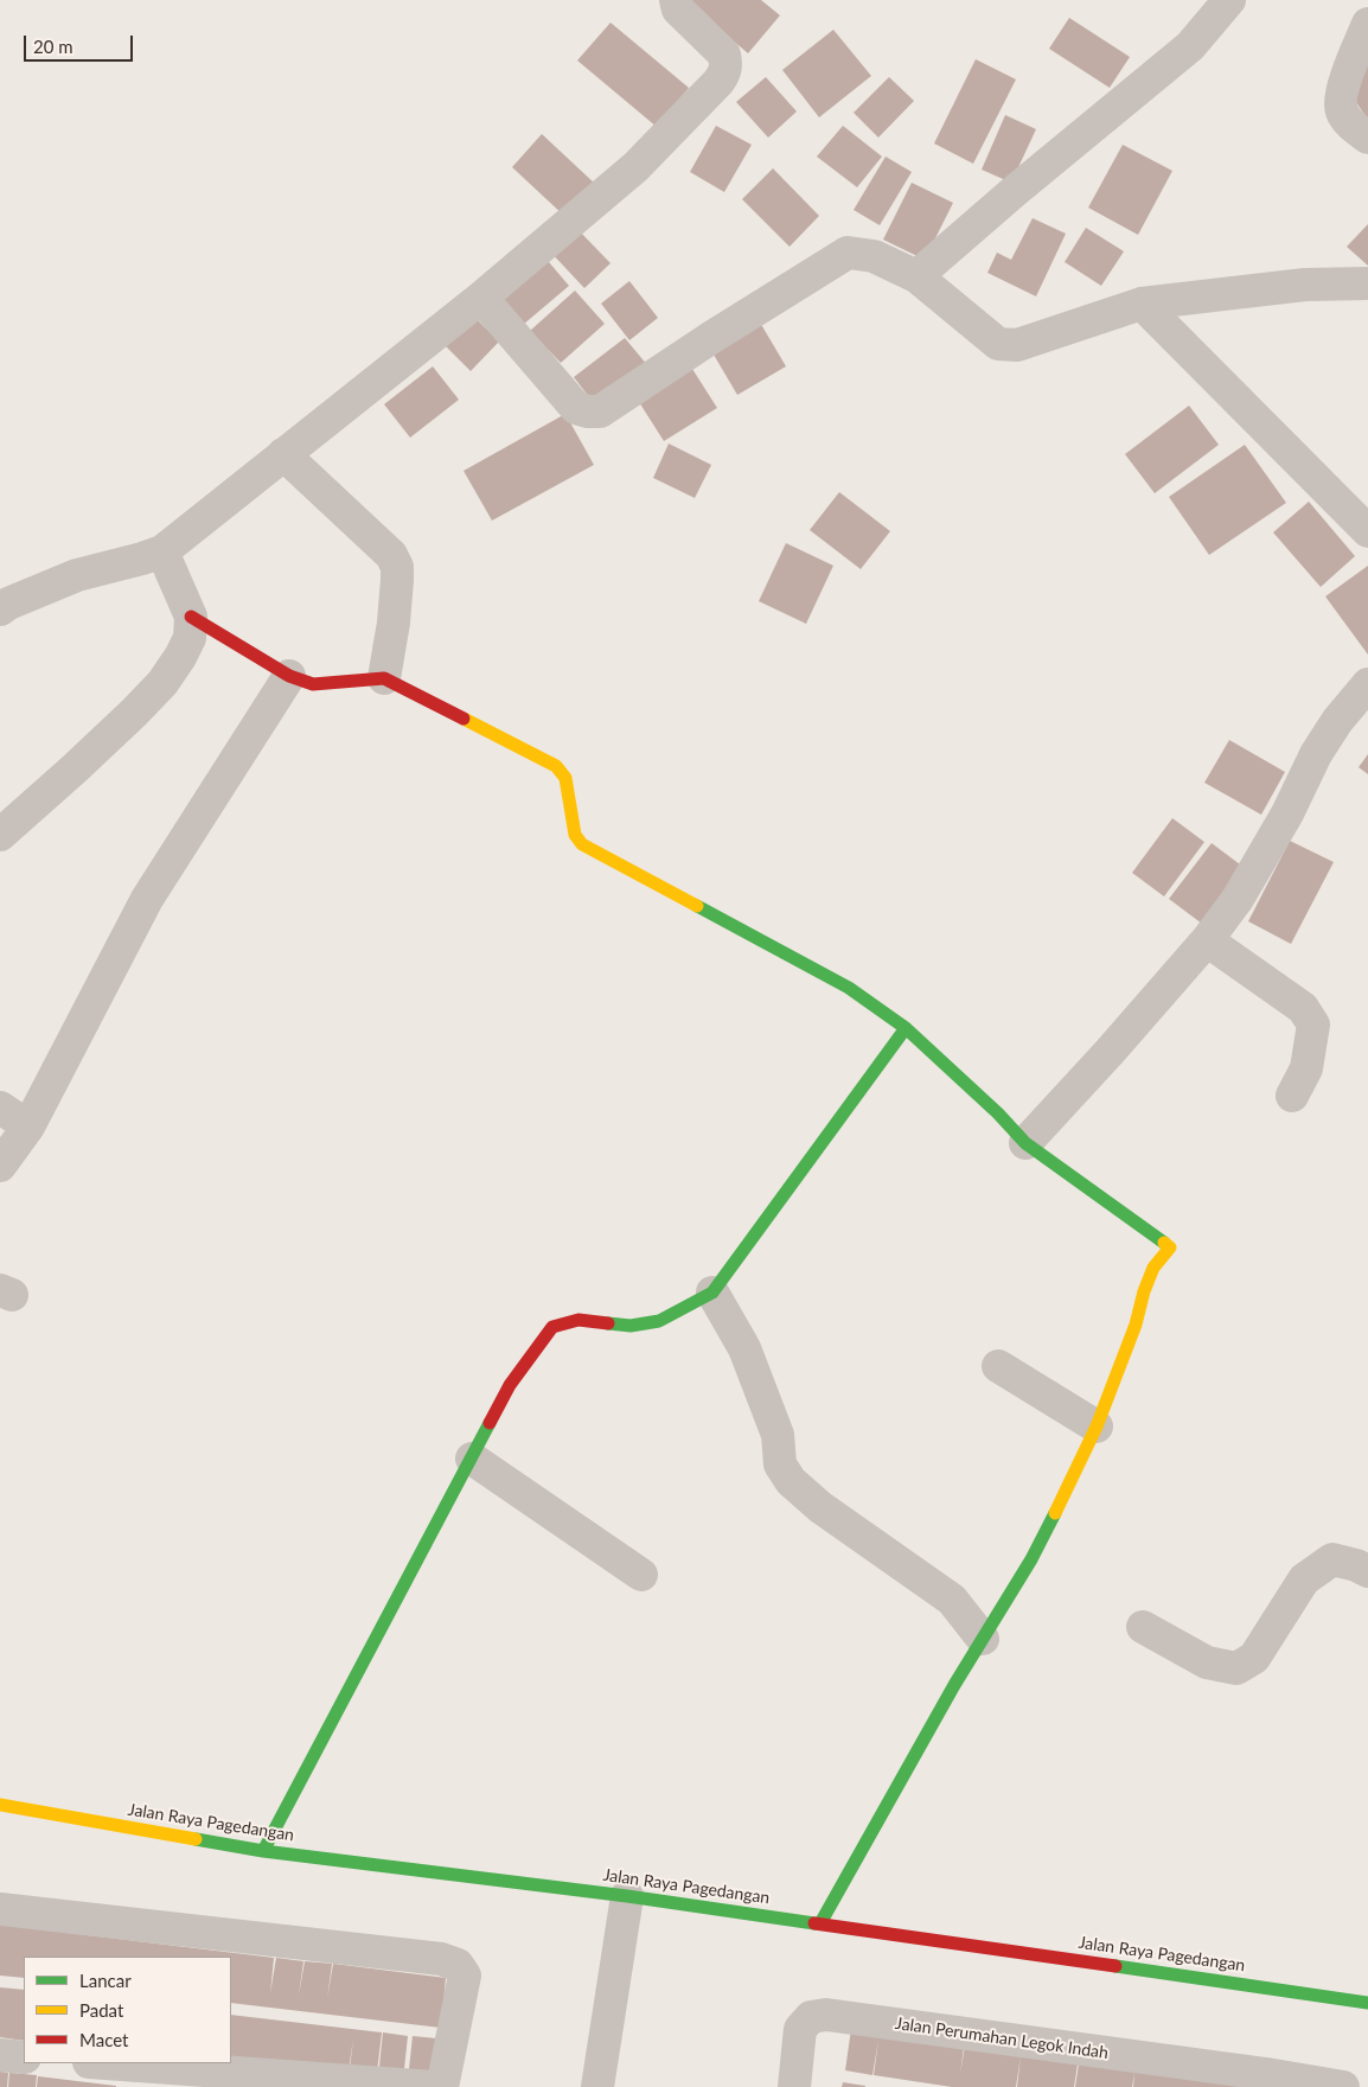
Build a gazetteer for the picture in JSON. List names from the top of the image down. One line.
{"streets":{"street":["Jalan Raya Pagedangan","Jalan Perumahan Legok Indah"]},"legend":["Lancar","Padat","Macet"],"scale_bar":"20 m"}
